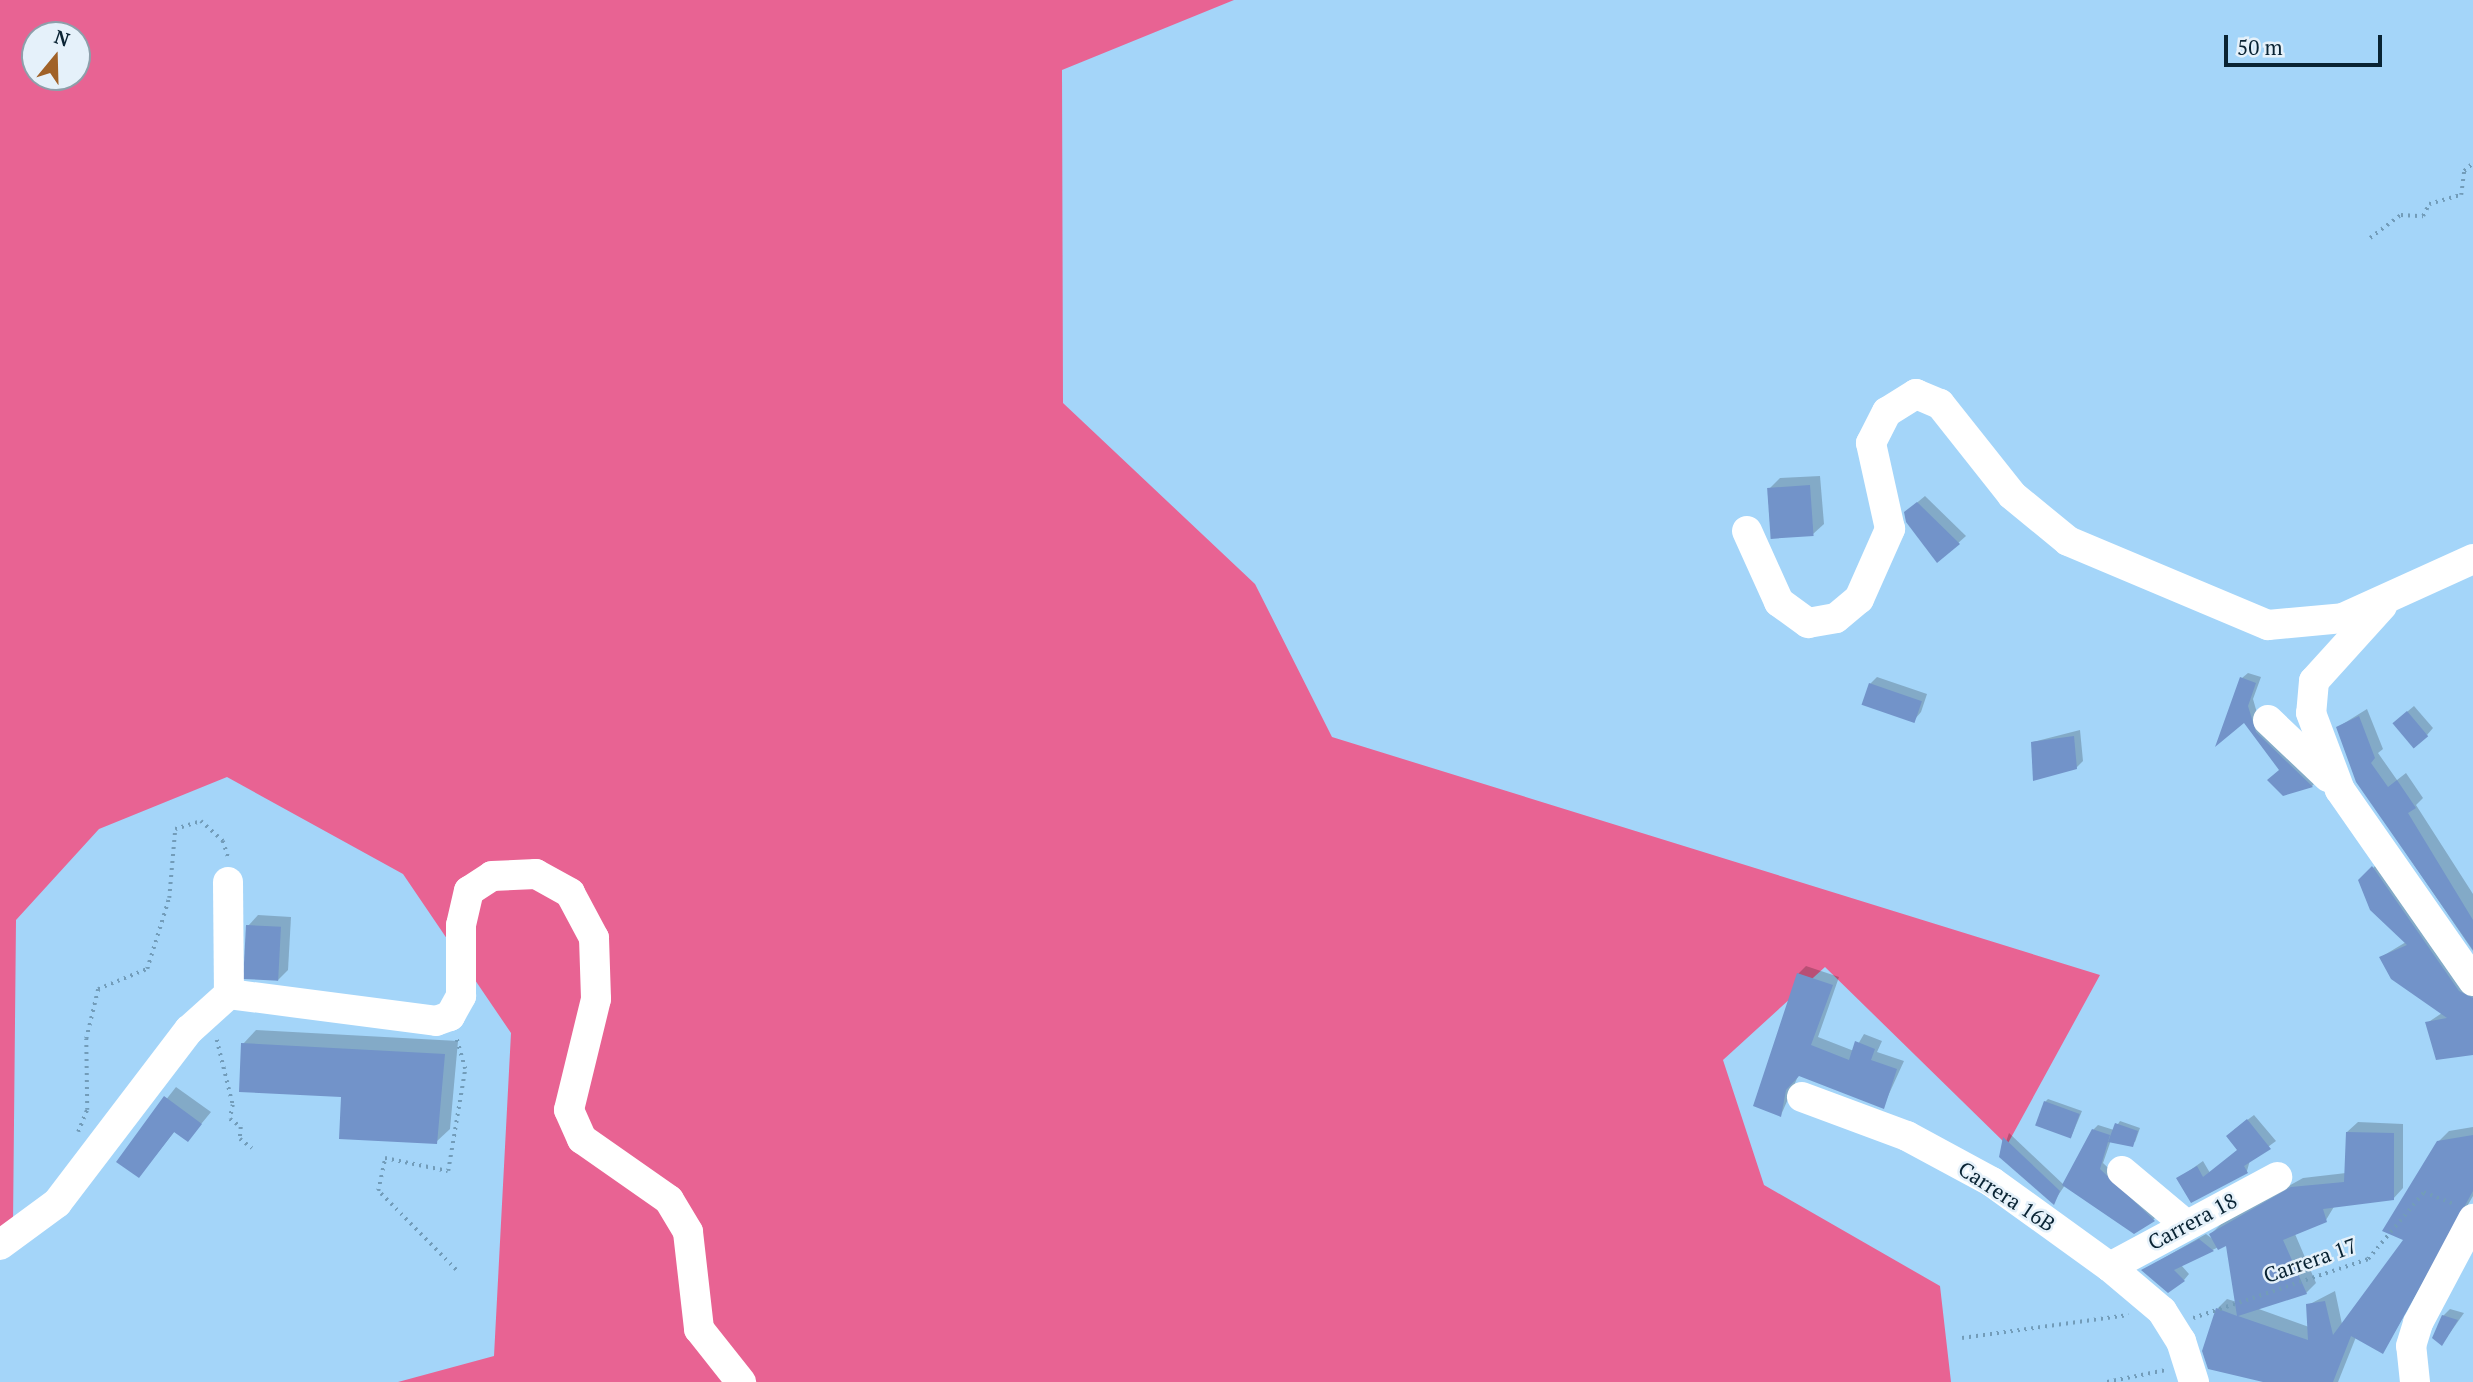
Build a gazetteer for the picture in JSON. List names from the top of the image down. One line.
{"streets":{"street":["Carrera 16B","Carrera 18"],"path":["Carrera 17"]},"crossings":[["Carrera 16B","Carrera 18"],["Carrera 16B","Carrera 17"]],"scale_bar":"50 m","north":"top"}
